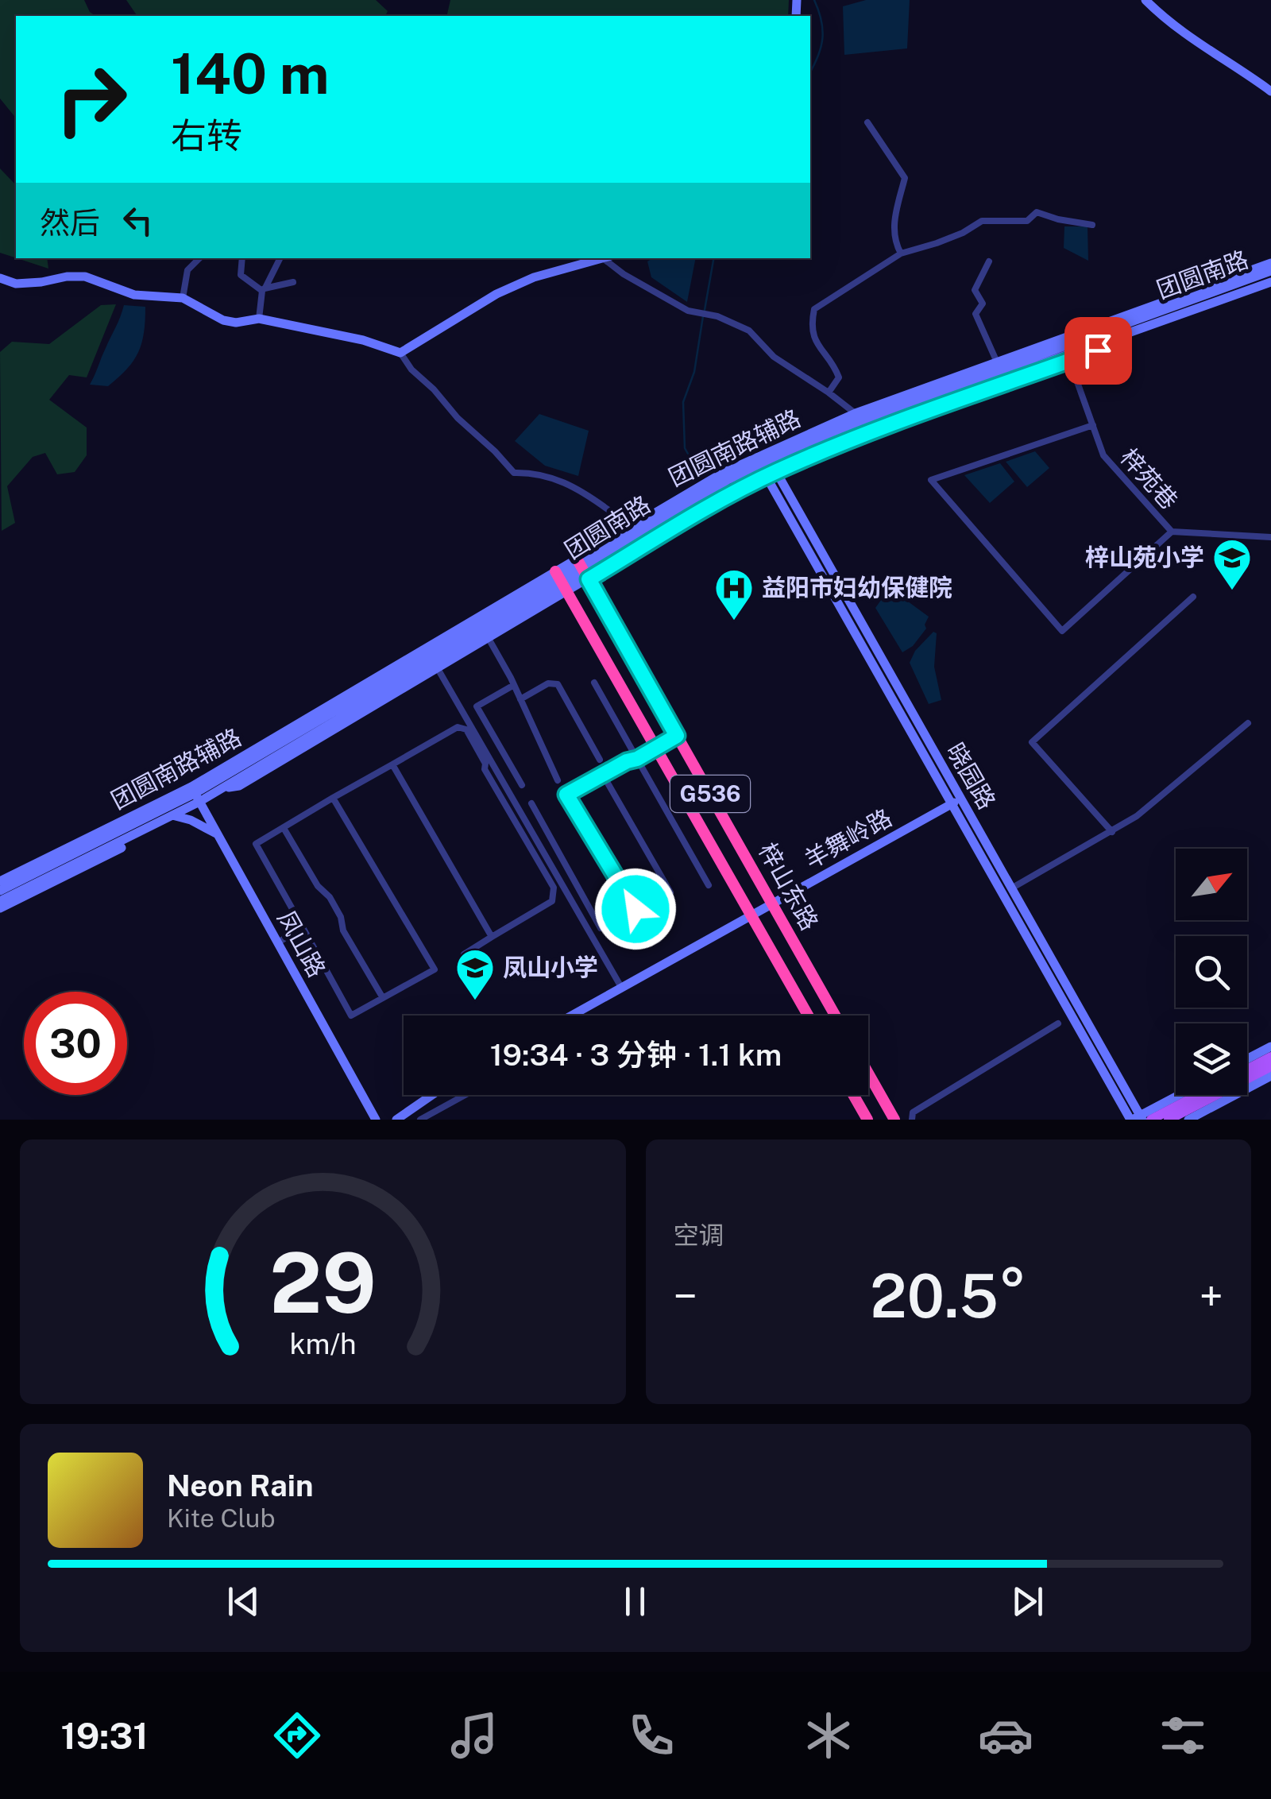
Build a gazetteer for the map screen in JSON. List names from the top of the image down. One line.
{"streets":{"highway":["G536","梓山东路"],"street":["团圆南路","团圆南路辅路","梓苑巷","晓园路","羊舞岭路","凤山路"]},"crossings":[["团圆南路","团圆南路辅路"],["团圆南路","梓苑巷"],["团圆南路","晓园路"],["团圆南路","梓山东路"],["团圆南路","凤山路"],["团圆南路辅路","晓园路"],["团圆南路辅路","梓山东路"],["团圆南路辅路","凤山路"],["晓园路","羊舞岭路"],["羊舞岭路","梓山东路"]],"places":{"school or university":["梓山苑小学","凤山小学"],"hospital":["益阳市妇幼保健院"]},"north":"top right","page":{"turn":["140 m","右转"],"then":"然后","limit":"30","trip":"19:34 · 3 分钟 · 1.1 km","tile":"空调","heat":["−","20.5°","+"],"song":["Neon Rain","Kite Club"],"tabs":"19:31","gauge":["29","km/h"]}}
